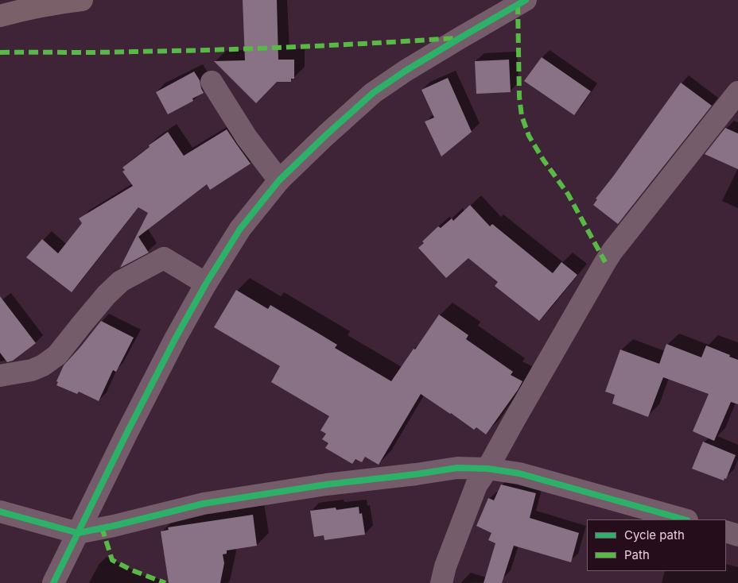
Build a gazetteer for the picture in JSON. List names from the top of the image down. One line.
{"legend":["Cycle path","Path"]}
